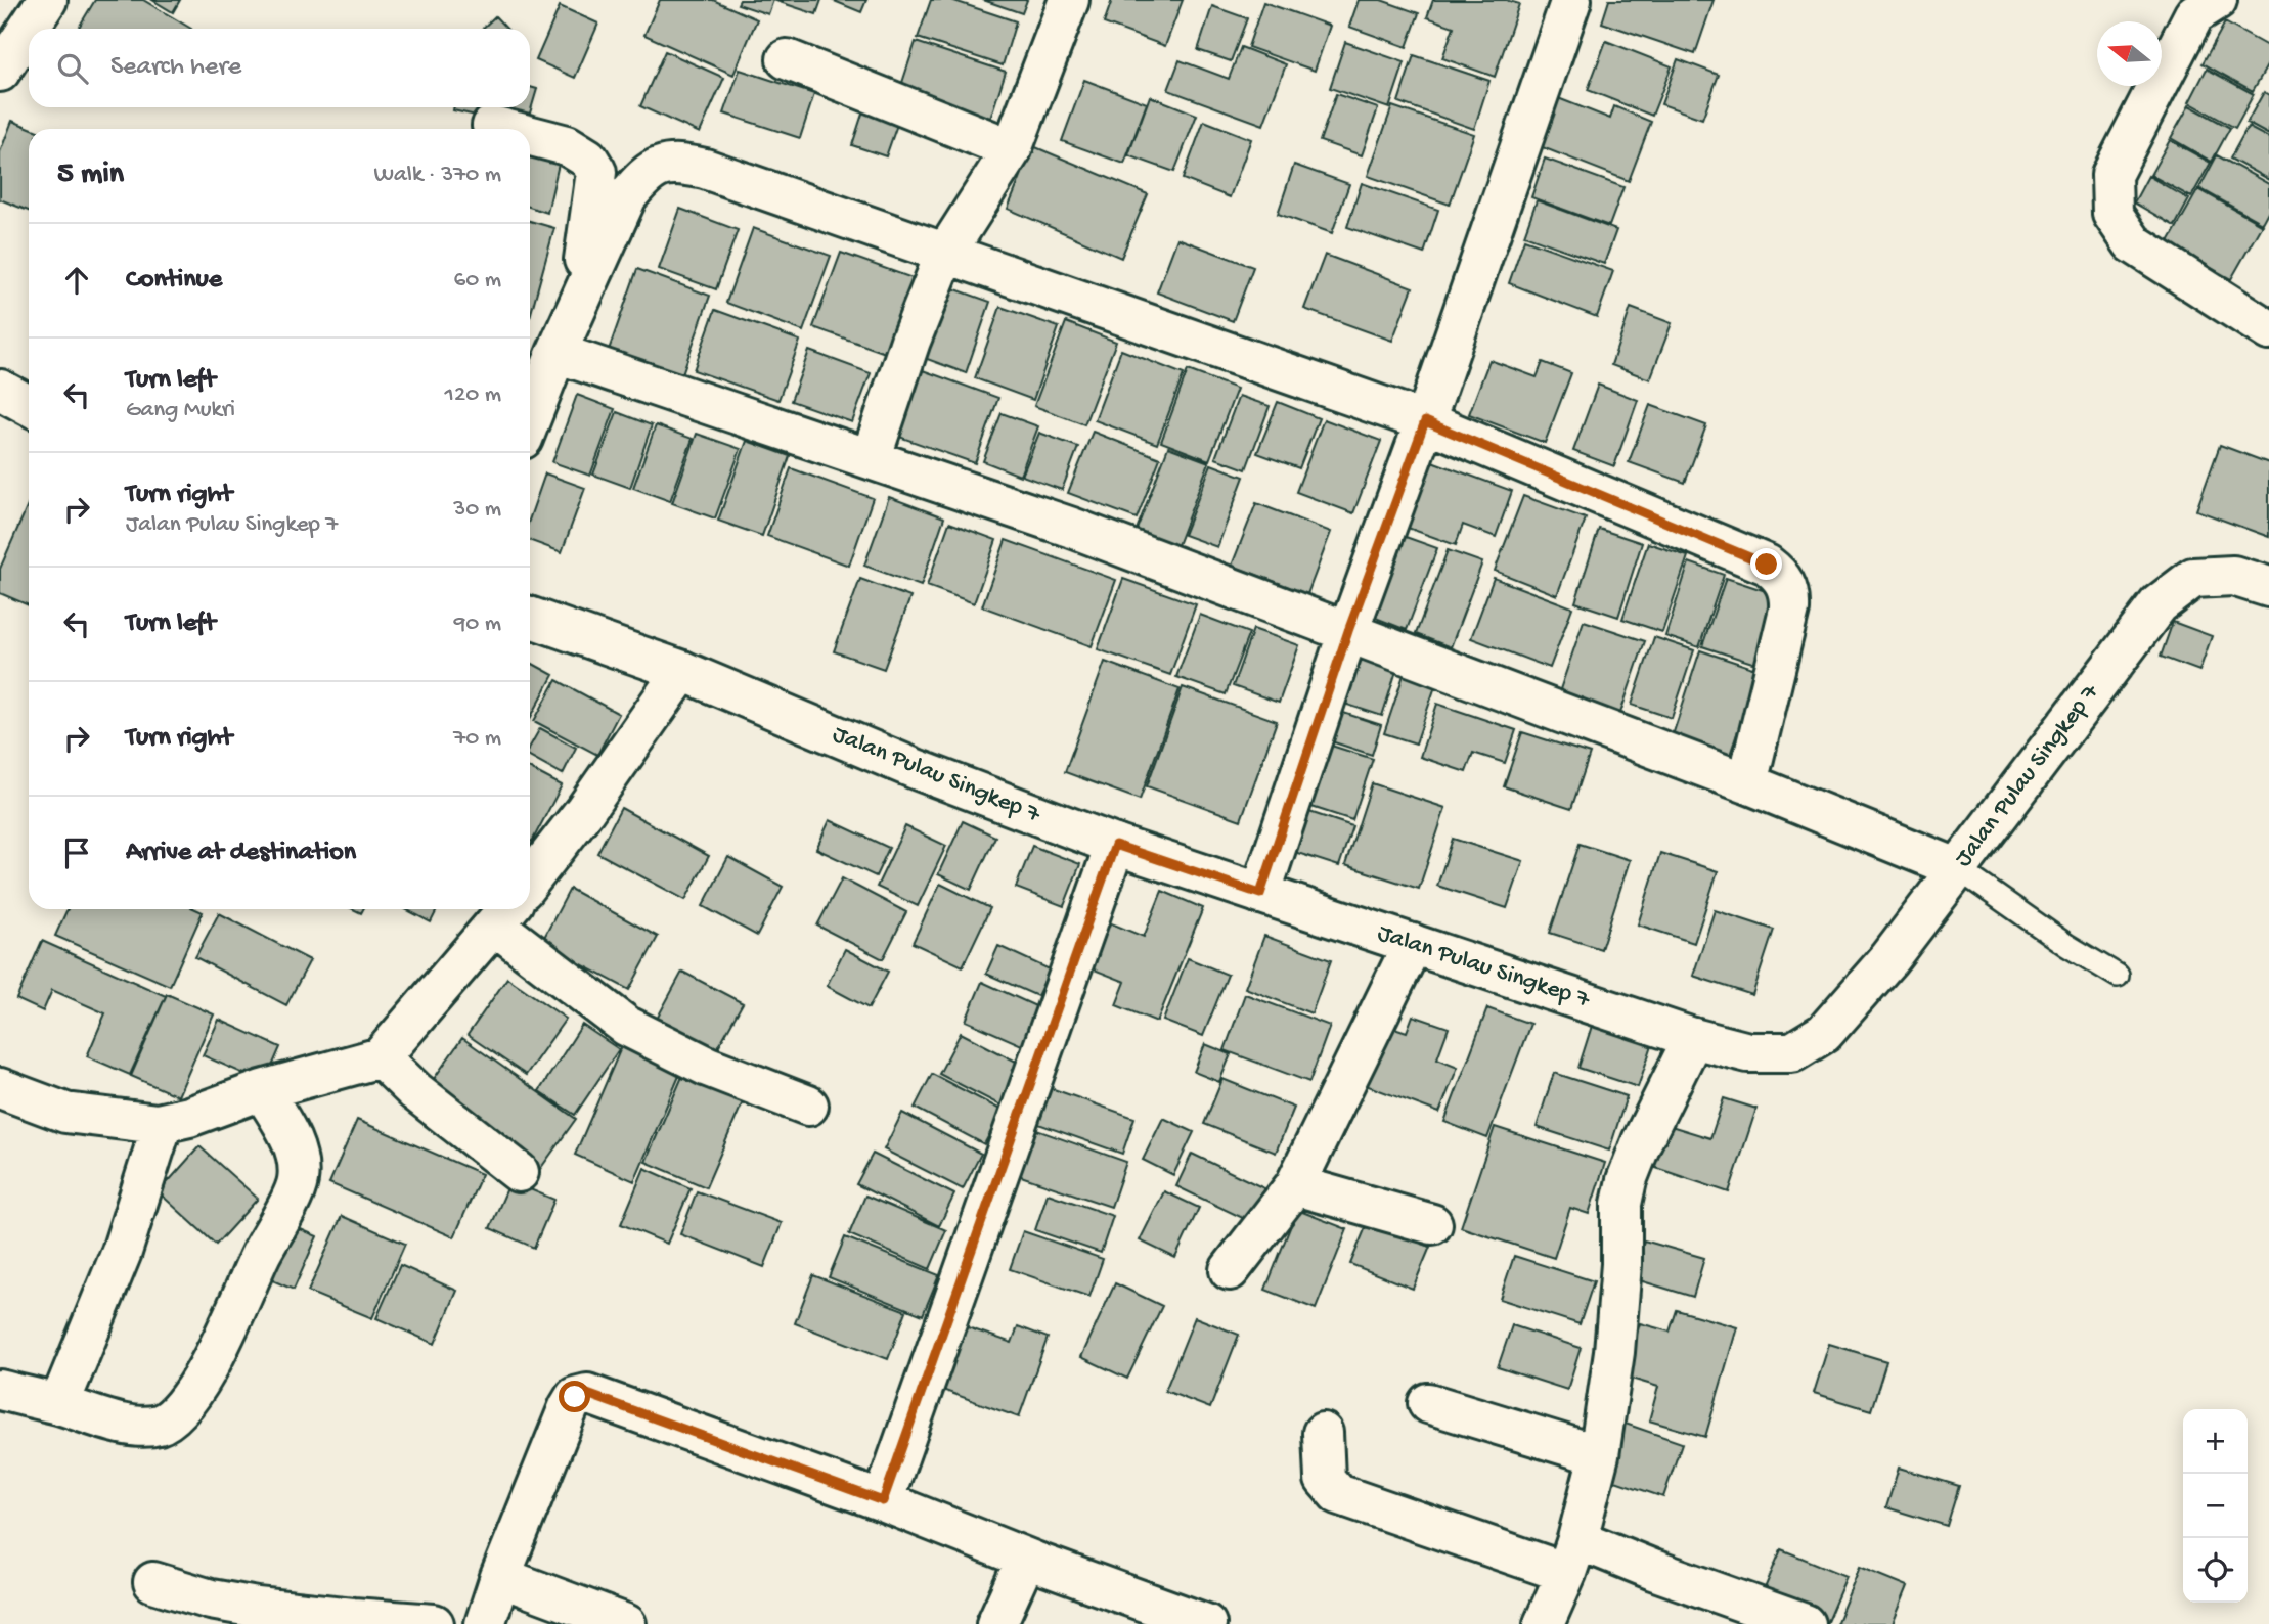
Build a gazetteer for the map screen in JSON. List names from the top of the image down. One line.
{"streets":{"street":["Jalan Pulau Singkep 7"]},"north":"left","page":{"search":"Search here","heading":["5 min","Walk · 370 m"],"list":[["Continue","60 m"],["Turn left","Gang Mukri","120 m"],["Turn right","Jalan Pulau Singkep 7","30 m"],["Turn left","90 m"],["Turn right","70 m"],"Arrive at destination"],"map_buttons":["+","−"]}}
